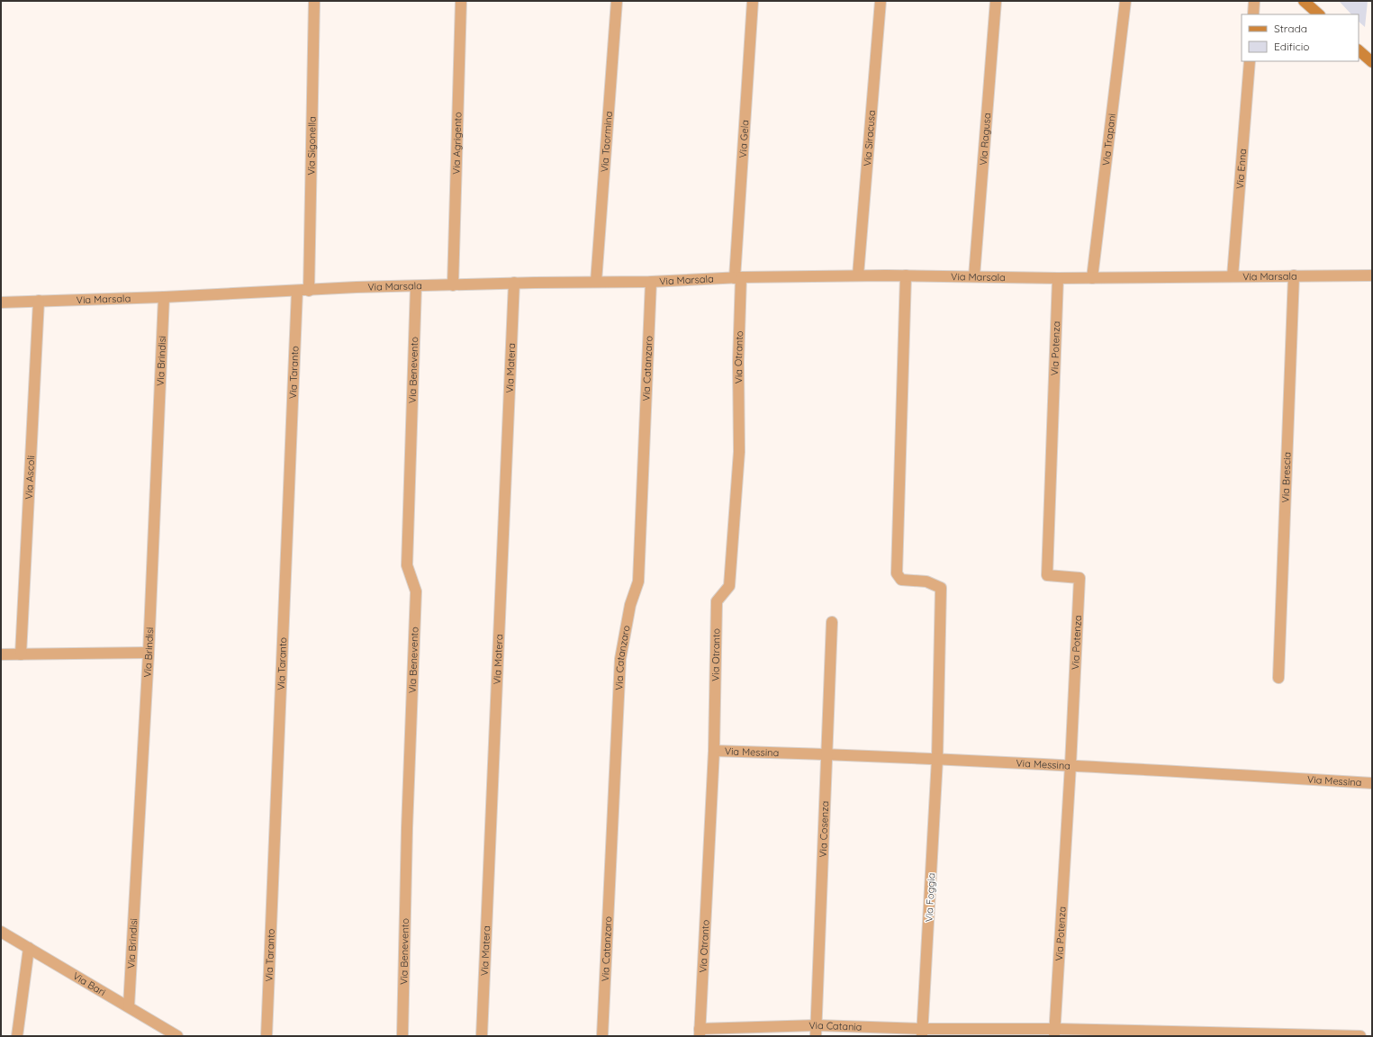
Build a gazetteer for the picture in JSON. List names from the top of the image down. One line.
{"streets":{"street":["Via Siracusa","Via Ragusa","Via Gela","Via Trapani","Via Taormina","Via Agrigento","Via Sigonella","Via Enna","Via Marsala","Via Potenza","Via Otranto","Via Brindisi","Via Matera","Via Catanzaro","Via Benevento","Via Taranto","Via Brescia","Via Ascoli","Via Messina","Via Cosenza","Via Foggia","Via Bari","Via Catania"]},"crossings":[["Via Siracusa","Via Marsala"],["Via Ragusa","Via Marsala"],["Via Gela","Via Marsala"],["Via Gela","Via Otranto"],["Via Trapani","Via Marsala"],["Via Taormina","Via Marsala"],["Via Agrigento","Via Marsala"],["Via Sigonella","Via Marsala"],["Via Enna","Via Marsala"],["Via Marsala","Via Potenza"],["Via Marsala","Via Otranto"],["Via Marsala","Via Brindisi"],["Via Marsala","Via Matera"],["Via Marsala","Via Catanzaro"],["Via Marsala","Via Benevento"],["Via Marsala","Via Taranto"],["Via Marsala","Via Brescia"],["Via Marsala","Via Ascoli"],["Via Marsala","Via Foggia"],["Via Potenza","Via Messina"],["Via Potenza","Via Catania"],["Via Otranto","Via Messina"],["Via Otranto","Via Catania"],["Via Brindisi","Via Bari"],["Via Messina","Via Cosenza"],["Via Messina","Via Foggia"],["Via Cosenza","Via Catania"],["Via Foggia","Via Catania"]],"legend":["Strada","Edificio"]}
